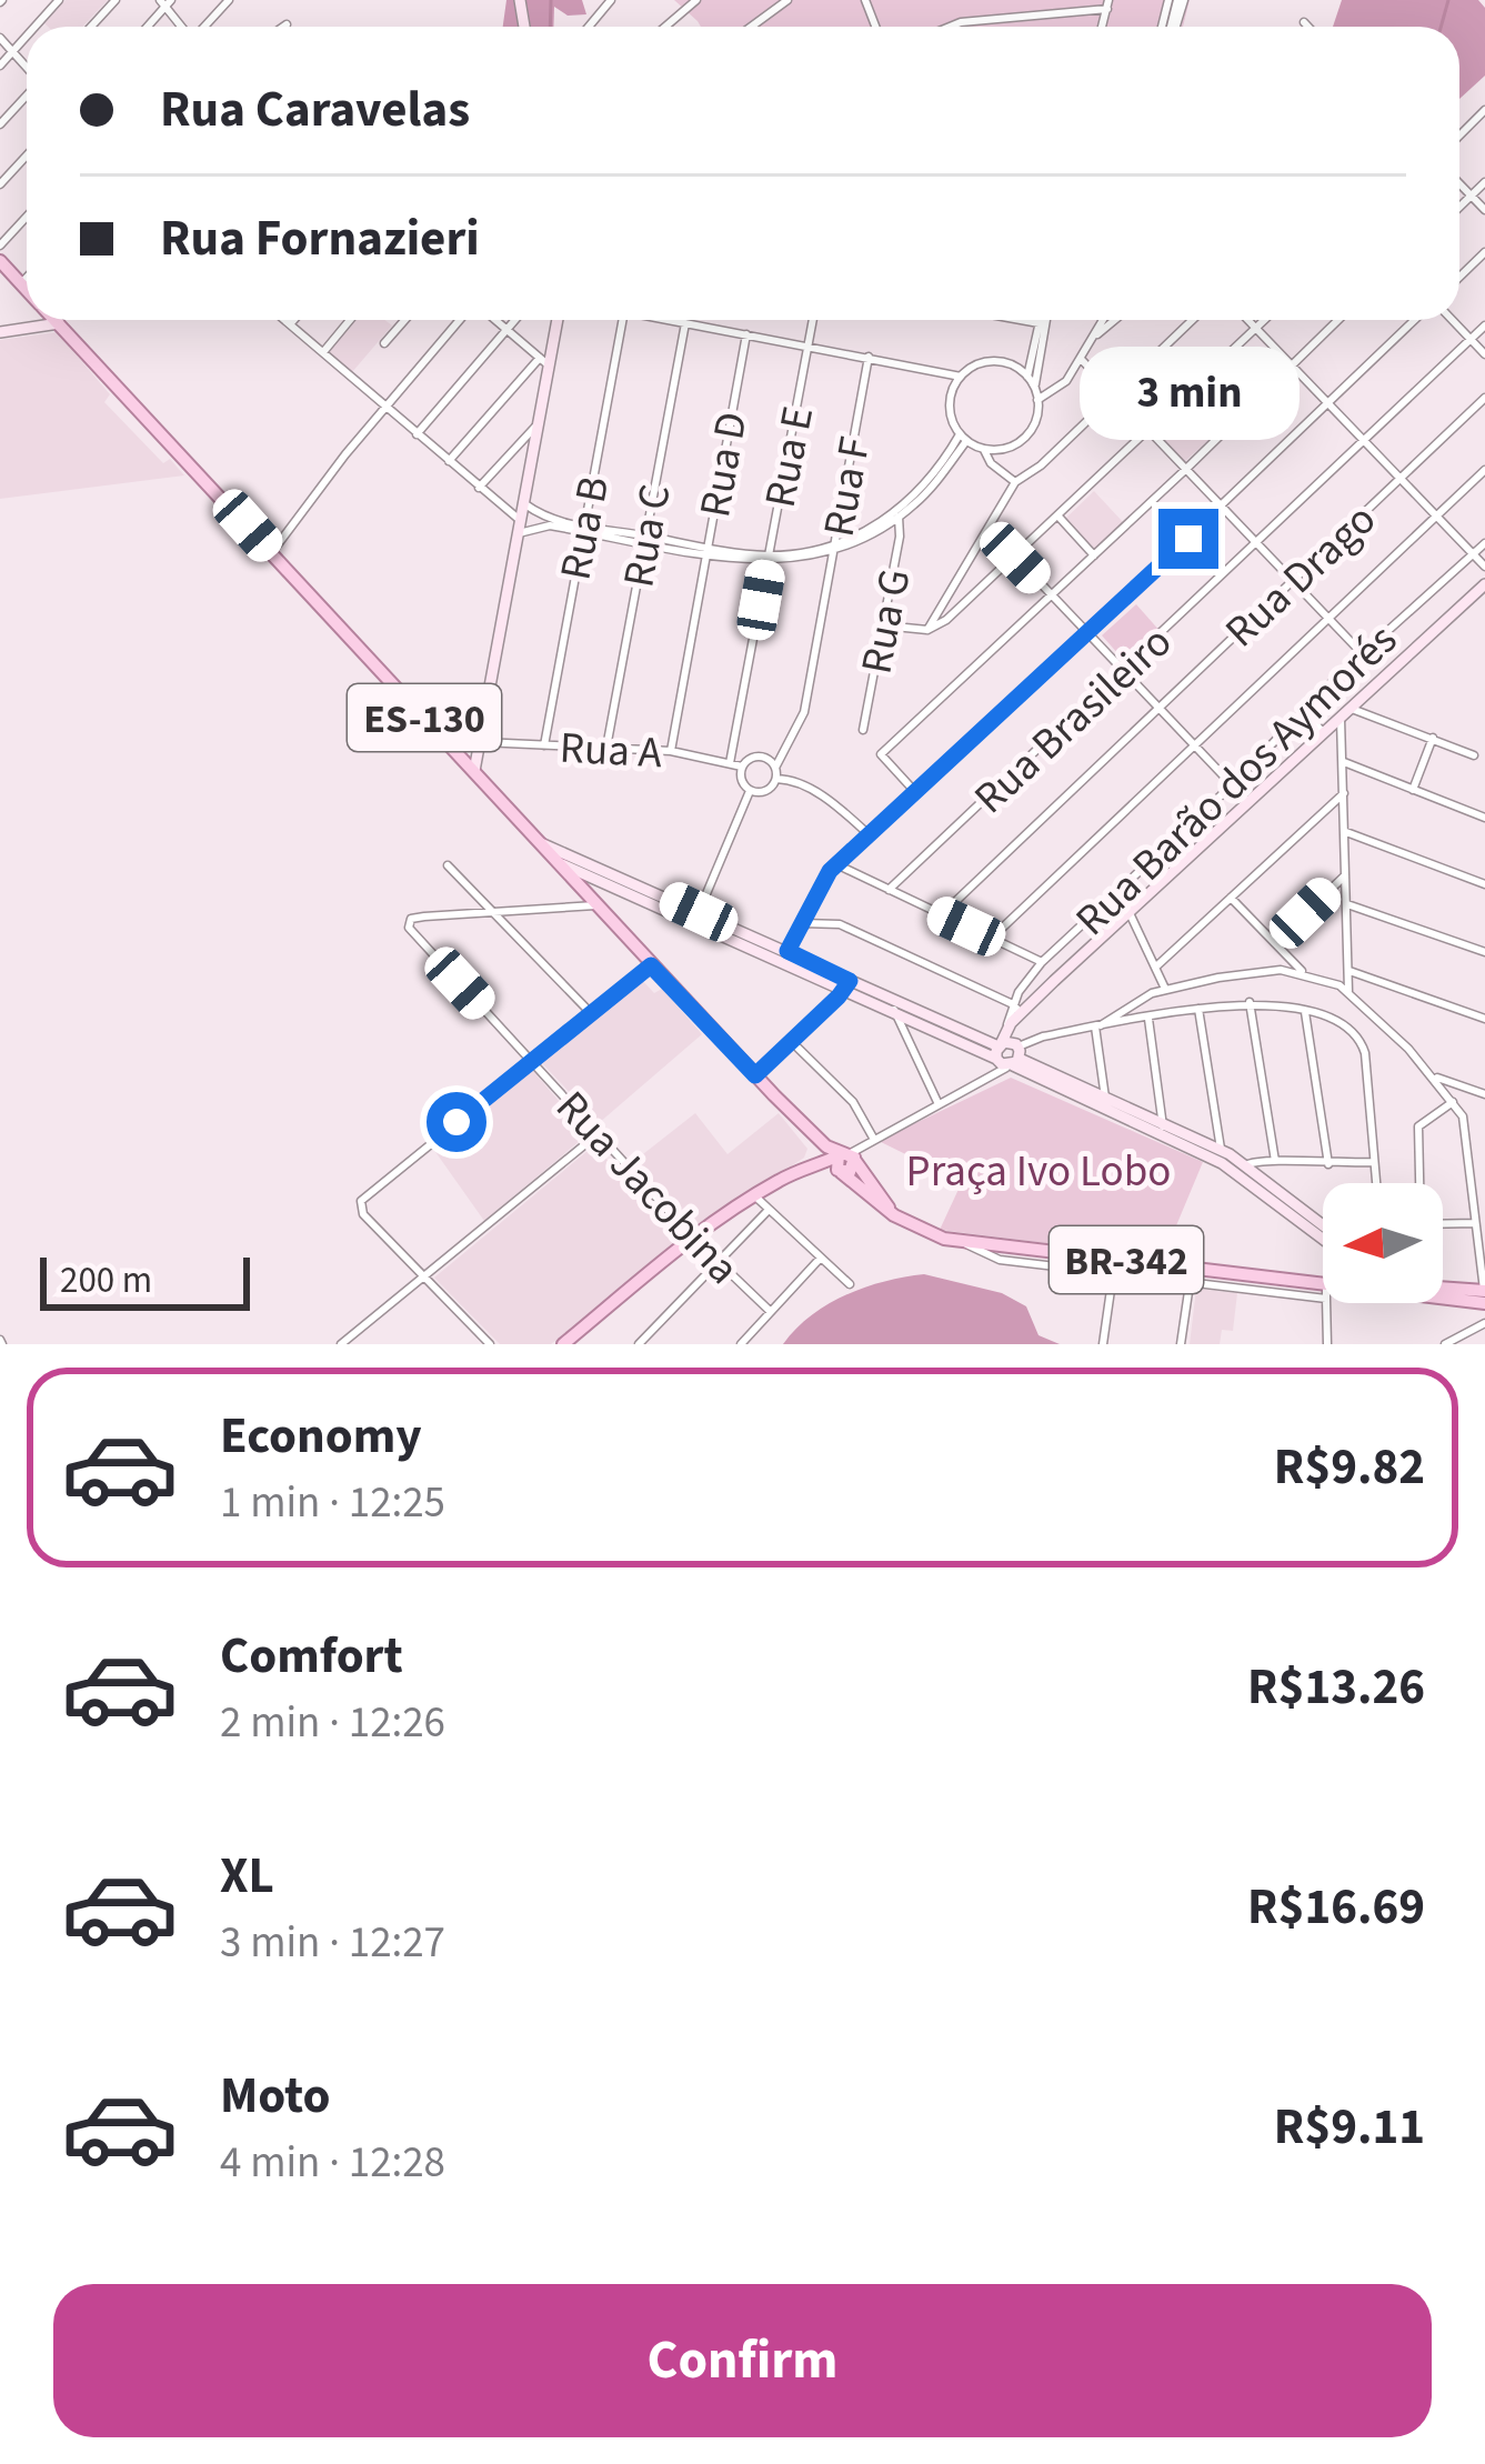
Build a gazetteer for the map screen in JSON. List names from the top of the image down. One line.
{"streets":{"main road":["ES-130","BR-342"],"street":["Rua E","Rua D","Rua F","Rua B","Rua C","Rua Drago","Rua G","Rua Brasileiro","Rua A","Rua Barão dos Aymorés","Rua Jacobina"]},"crossings":[["Rua E","Rua A"],["Rua D","Rua A"],["Rua F","Rua A"],["Rua B","Rua A"],["Rua C","Rua A"],["ES-130","BR-342"]],"parks":["Praça Ivo Lobo"],"scale_bar":"200 m","north":"left","page":{"banner":["Rua Caravelas","Rua Fornazieri"],"bubble":"3 min","scale":"200 m","list":[{"name":"Economy","note":"1 min · 12:25","value":"R$9.82"},{"name":"Comfort","note":"2 min · 12:26","value":"R$13.26"},{"name":"XL","note":"3 min · 12:27","value":"R$16.69"},{"name":"Moto","note":"4 min · 12:28","value":"R$9.11"}],"buttons":"Confirm"}}
